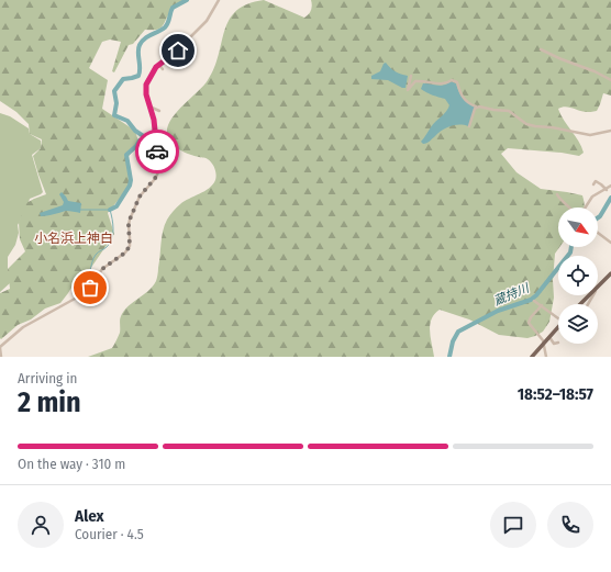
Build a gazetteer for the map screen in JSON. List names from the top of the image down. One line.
{"districts":["小名浜上神白"],"water":["蔵持川"],"north":"bottom right","page":{"heading":["2 min","Arriving in","18:52–18:57"],"panel":["Alex","Courier · 4.5"],"bar":"On the way · 310 m"}}
